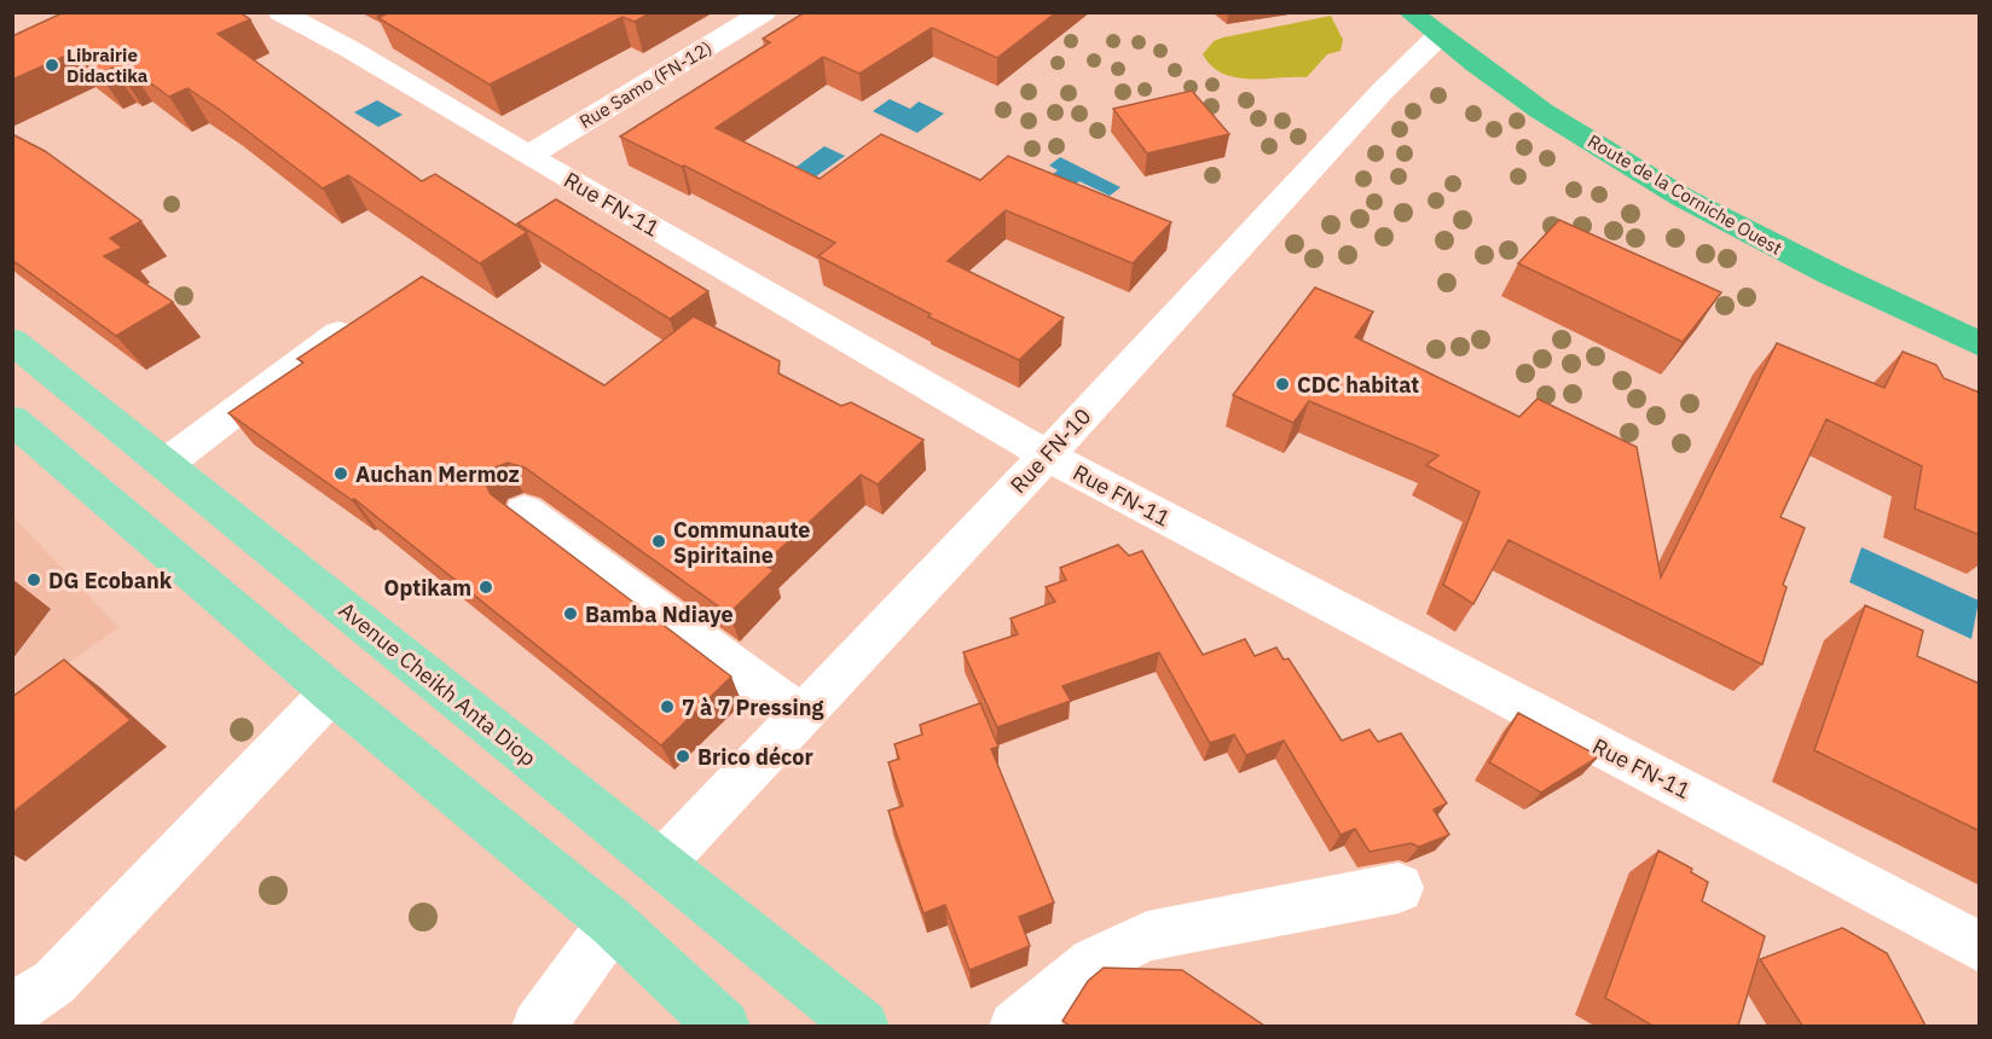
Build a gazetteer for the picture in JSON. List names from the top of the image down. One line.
{"streets":{"highway":["Route de la Corniche Ouest"],"main road":["Avenue Cheikh Anta Diop"],"street":["Rue Samo (FN-12)","Rue FN-11","Rue FN-10"]},"crossings":[["Rue Samo (FN-12)","Rue FN-11"],["Route de la Corniche Ouest","Rue FN-10"],["Rue FN-11","Rue FN-10"],["Rue FN-10","Avenue Cheikh Anta Diop"]],"places":["Librairie Didactika","CDC habitat","Auchan Mermoz","Communaute Spiritaine","DG Ecobank","Optikam","Bamba Ndiaye","7 à 7 Pressing","Brico décor"]}
